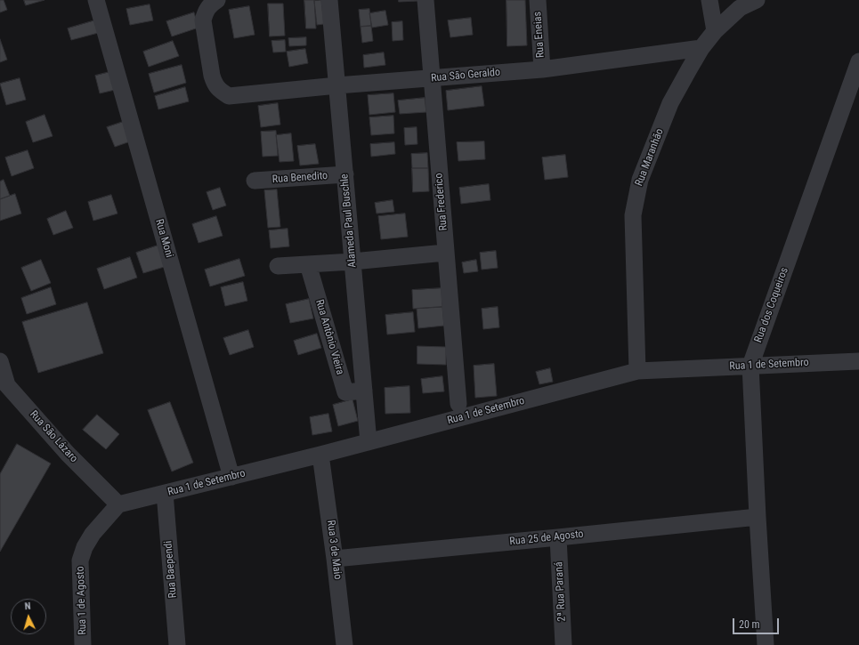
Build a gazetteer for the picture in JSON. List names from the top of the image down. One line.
{"streets":{"street":["Rua Eneias","Rua São Geraldo","Rua Maranhão","Rua Benedito","Rua Frederico","Alameda Paul Buschle","Rua Moni","Rua dos Coqueiros","Rua Antônio Vieira","Rua 1 de Setembro","Rua São Lázaro","Rua 25 de Agosto","Rua 3 de Maio","Rua Baependi","2ª Rua Paraná","Rua 1 de Agosto"]},"crossings":[["Rua Eneias","Rua São Geraldo"],["Rua São Geraldo","Rua Maranhão"],["Rua São Geraldo","Rua Frederico"],["Rua São Geraldo","Alameda Paul Buschle"],["Rua Maranhão","Rua 1 de Setembro"],["Rua Benedito","Alameda Paul Buschle"],["Alameda Paul Buschle","Rua Antônio Vieira"],["Alameda Paul Buschle","Rua 1 de Setembro"],["Rua Moni","Rua 1 de Setembro"],["Rua dos Coqueiros","Rua 1 de Setembro"],["Rua dos Coqueiros","Rua 25 de Agosto"],["Rua 1 de Setembro","Rua São Lázaro"],["Rua 1 de Setembro","Rua 3 de Maio"],["Rua 1 de Setembro","Rua Baependi"],["Rua 1 de Setembro","Rua 1 de Agosto"],["Rua São Lázaro","Rua 1 de Agosto"],["Rua 25 de Agosto","Rua 3 de Maio"],["Rua 25 de Agosto","2ª Rua Paraná"]],"scale_bar":"20 m","north":"top"}
